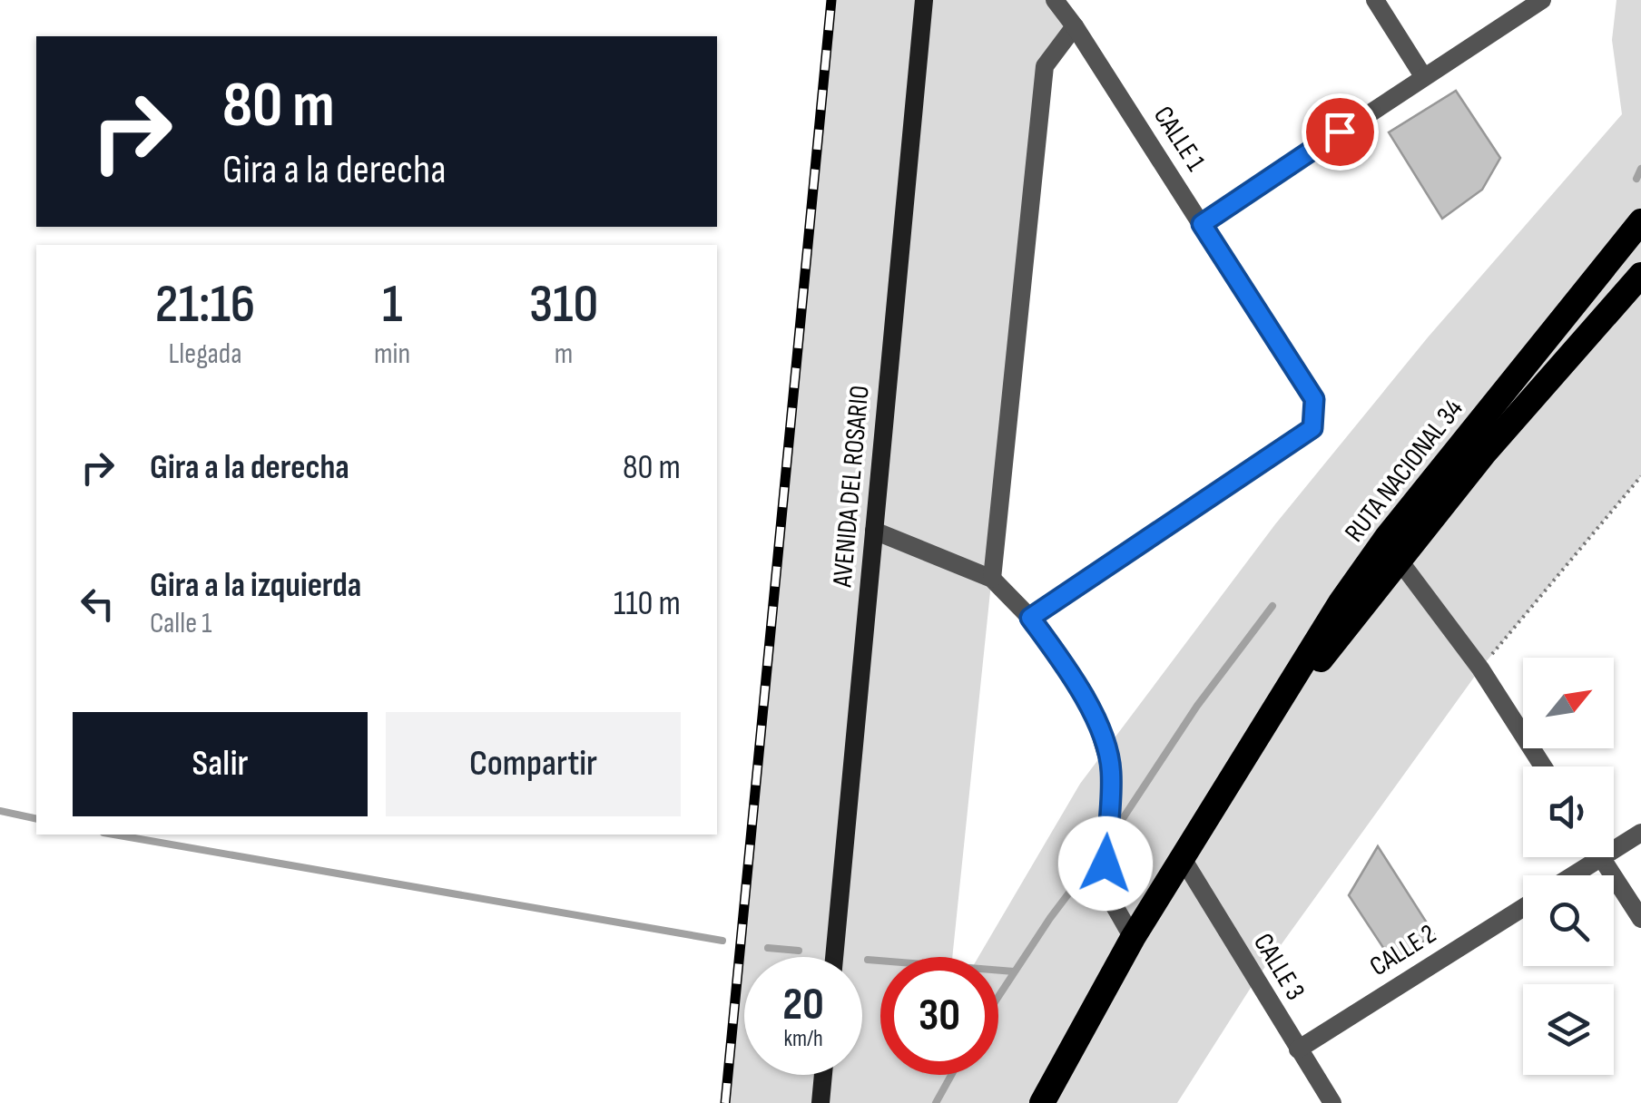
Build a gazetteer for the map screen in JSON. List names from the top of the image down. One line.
{"streets":{"highway":["RUTA NACIONAL 34"],"main road":["AVENIDA DEL ROSARIO"],"street":["CALLE 1","CALLE 2","CALLE 3"]},"crossings":[["RUTA NACIONAL 34","CALLE 3"],["CALLE 2","CALLE 3"]],"north":"top right","page":{"turn":["80 m","Gira a la derecha"],"eta":["21:16","Llegada","1","min","310","m"],"list":[{"name":"Gira a la derecha","value":"80 m"},{"name":"Gira a la izquierda","note":"Calle 1","value":"110 m"}],"buttons":["Salir","Compartir"],"speed":"20 km/h","limit":"30"}}
